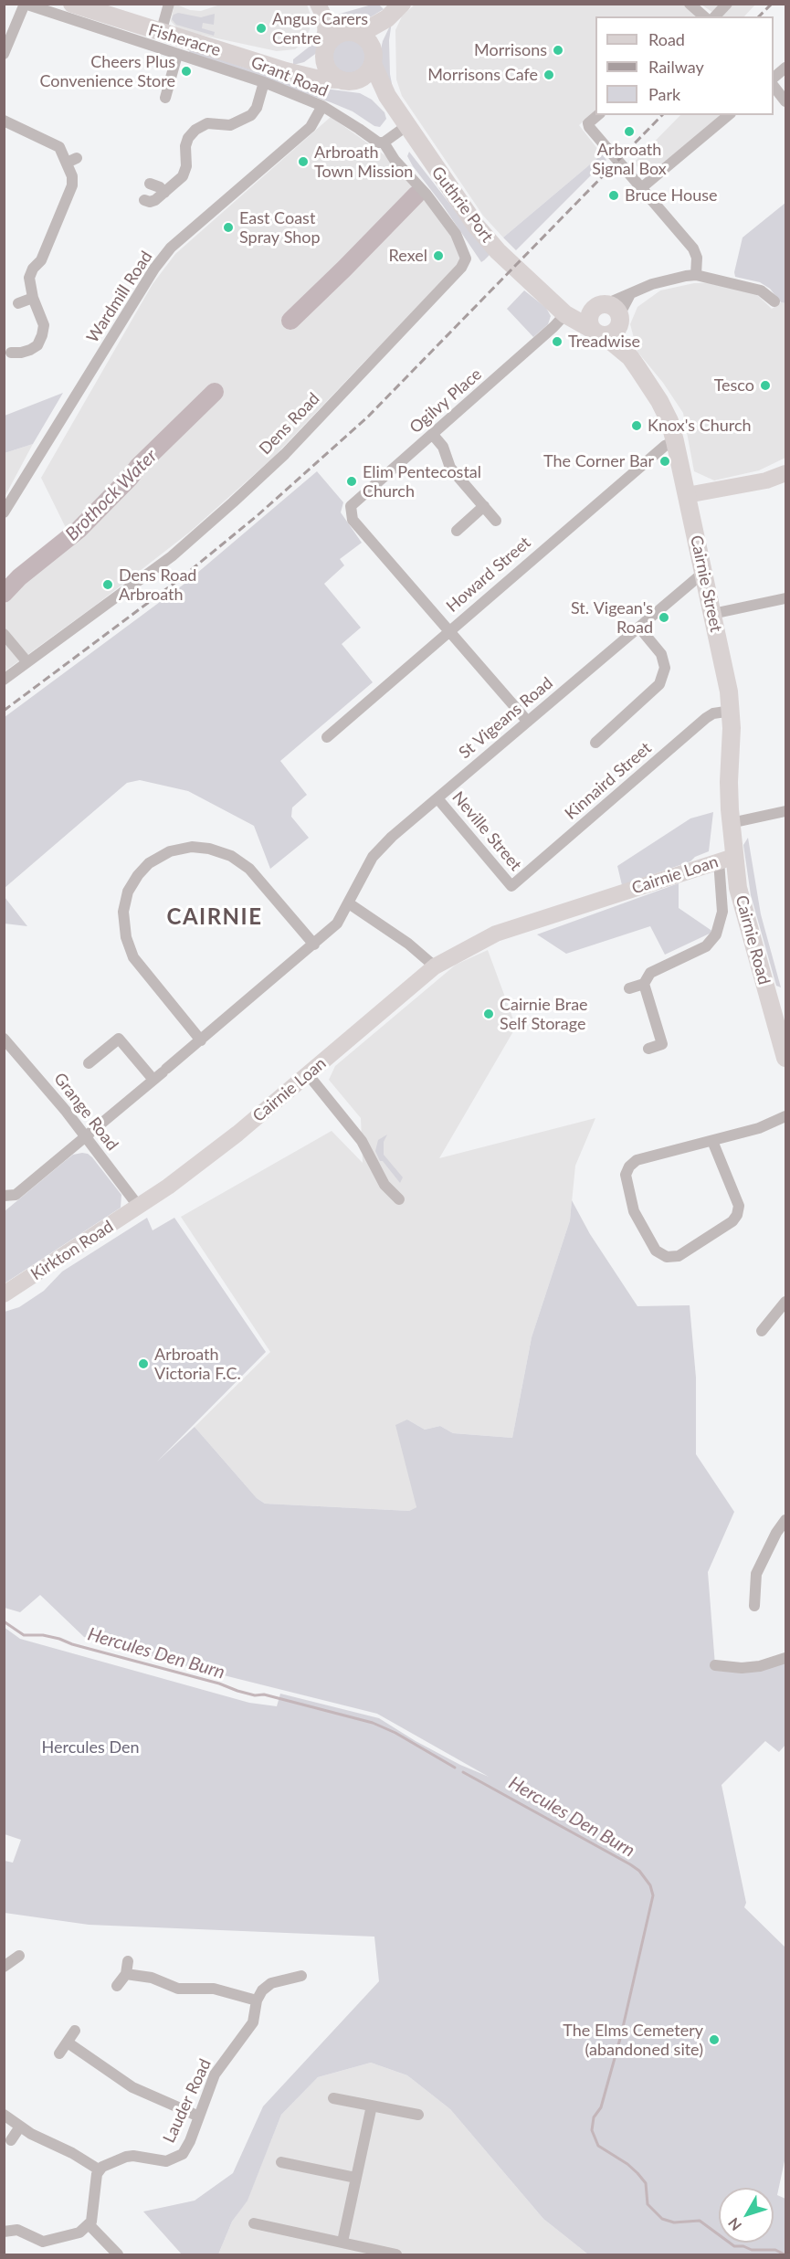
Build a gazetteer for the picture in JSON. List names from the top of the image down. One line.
{"streets":{"main road":["Fisheracre","Guthrie Port","Cairnie Street","Cairnie Road"],"street":["Grant Road","Wardmill Road","Ogilvy Place","Dens Road","Howard Street","St Vigeans Road","Kinnaird Street","Neville Street","Cairnie Loan","Grange Road","Kirkton Road","Lauder Road"]},"crossings":[["Fisheracre","Guthrie Port"],["Grant Road","Wardmill Road"],["Grant Road","Dens Road"],["Guthrie Port","Ogilvy Place"],["Guthrie Port","Cairnie Street"],["Ogilvy Place","Howard Street"],["Howard Street","Cairnie Street"],["Cairnie Street","St Vigeans Road"],["Cairnie Street","Kinnaird Street"],["Cairnie Street","Cairnie Road"],["St Vigeans Road","Neville Street"],["Kinnaird Street","Neville Street"],["Cairnie Loan","Cairnie Road"],["Cairnie Loan","Grange Road"],["Cairnie Loan","Kirkton Road"],["Grange Road","Kirkton Road"]],"districts":["CAIRNIE"],"water":["Brothock Water","Hercules Den Burn"],"parks":["Hercules Den"],"places":["Angus Carers Centre","Morrisons","Cheers Plus Convenience Store","Morrisons Cafe","Arbroath Signal Box","Arbroath Town Mission","Bruce House","East Coast Spray Shop","Rexel","Treadwise","Tesco","Knox's Church","The Corner Bar","Elim Pentecostal Church","Dens Road Arbroath","St. Vigean's Road","Cairnie Brae Self Storage","Arbroath Victoria F.C.","The Elms Cemetery (abandoned site)"],"legend":["Road","Railway","Park"],"north":"bottom left"}
